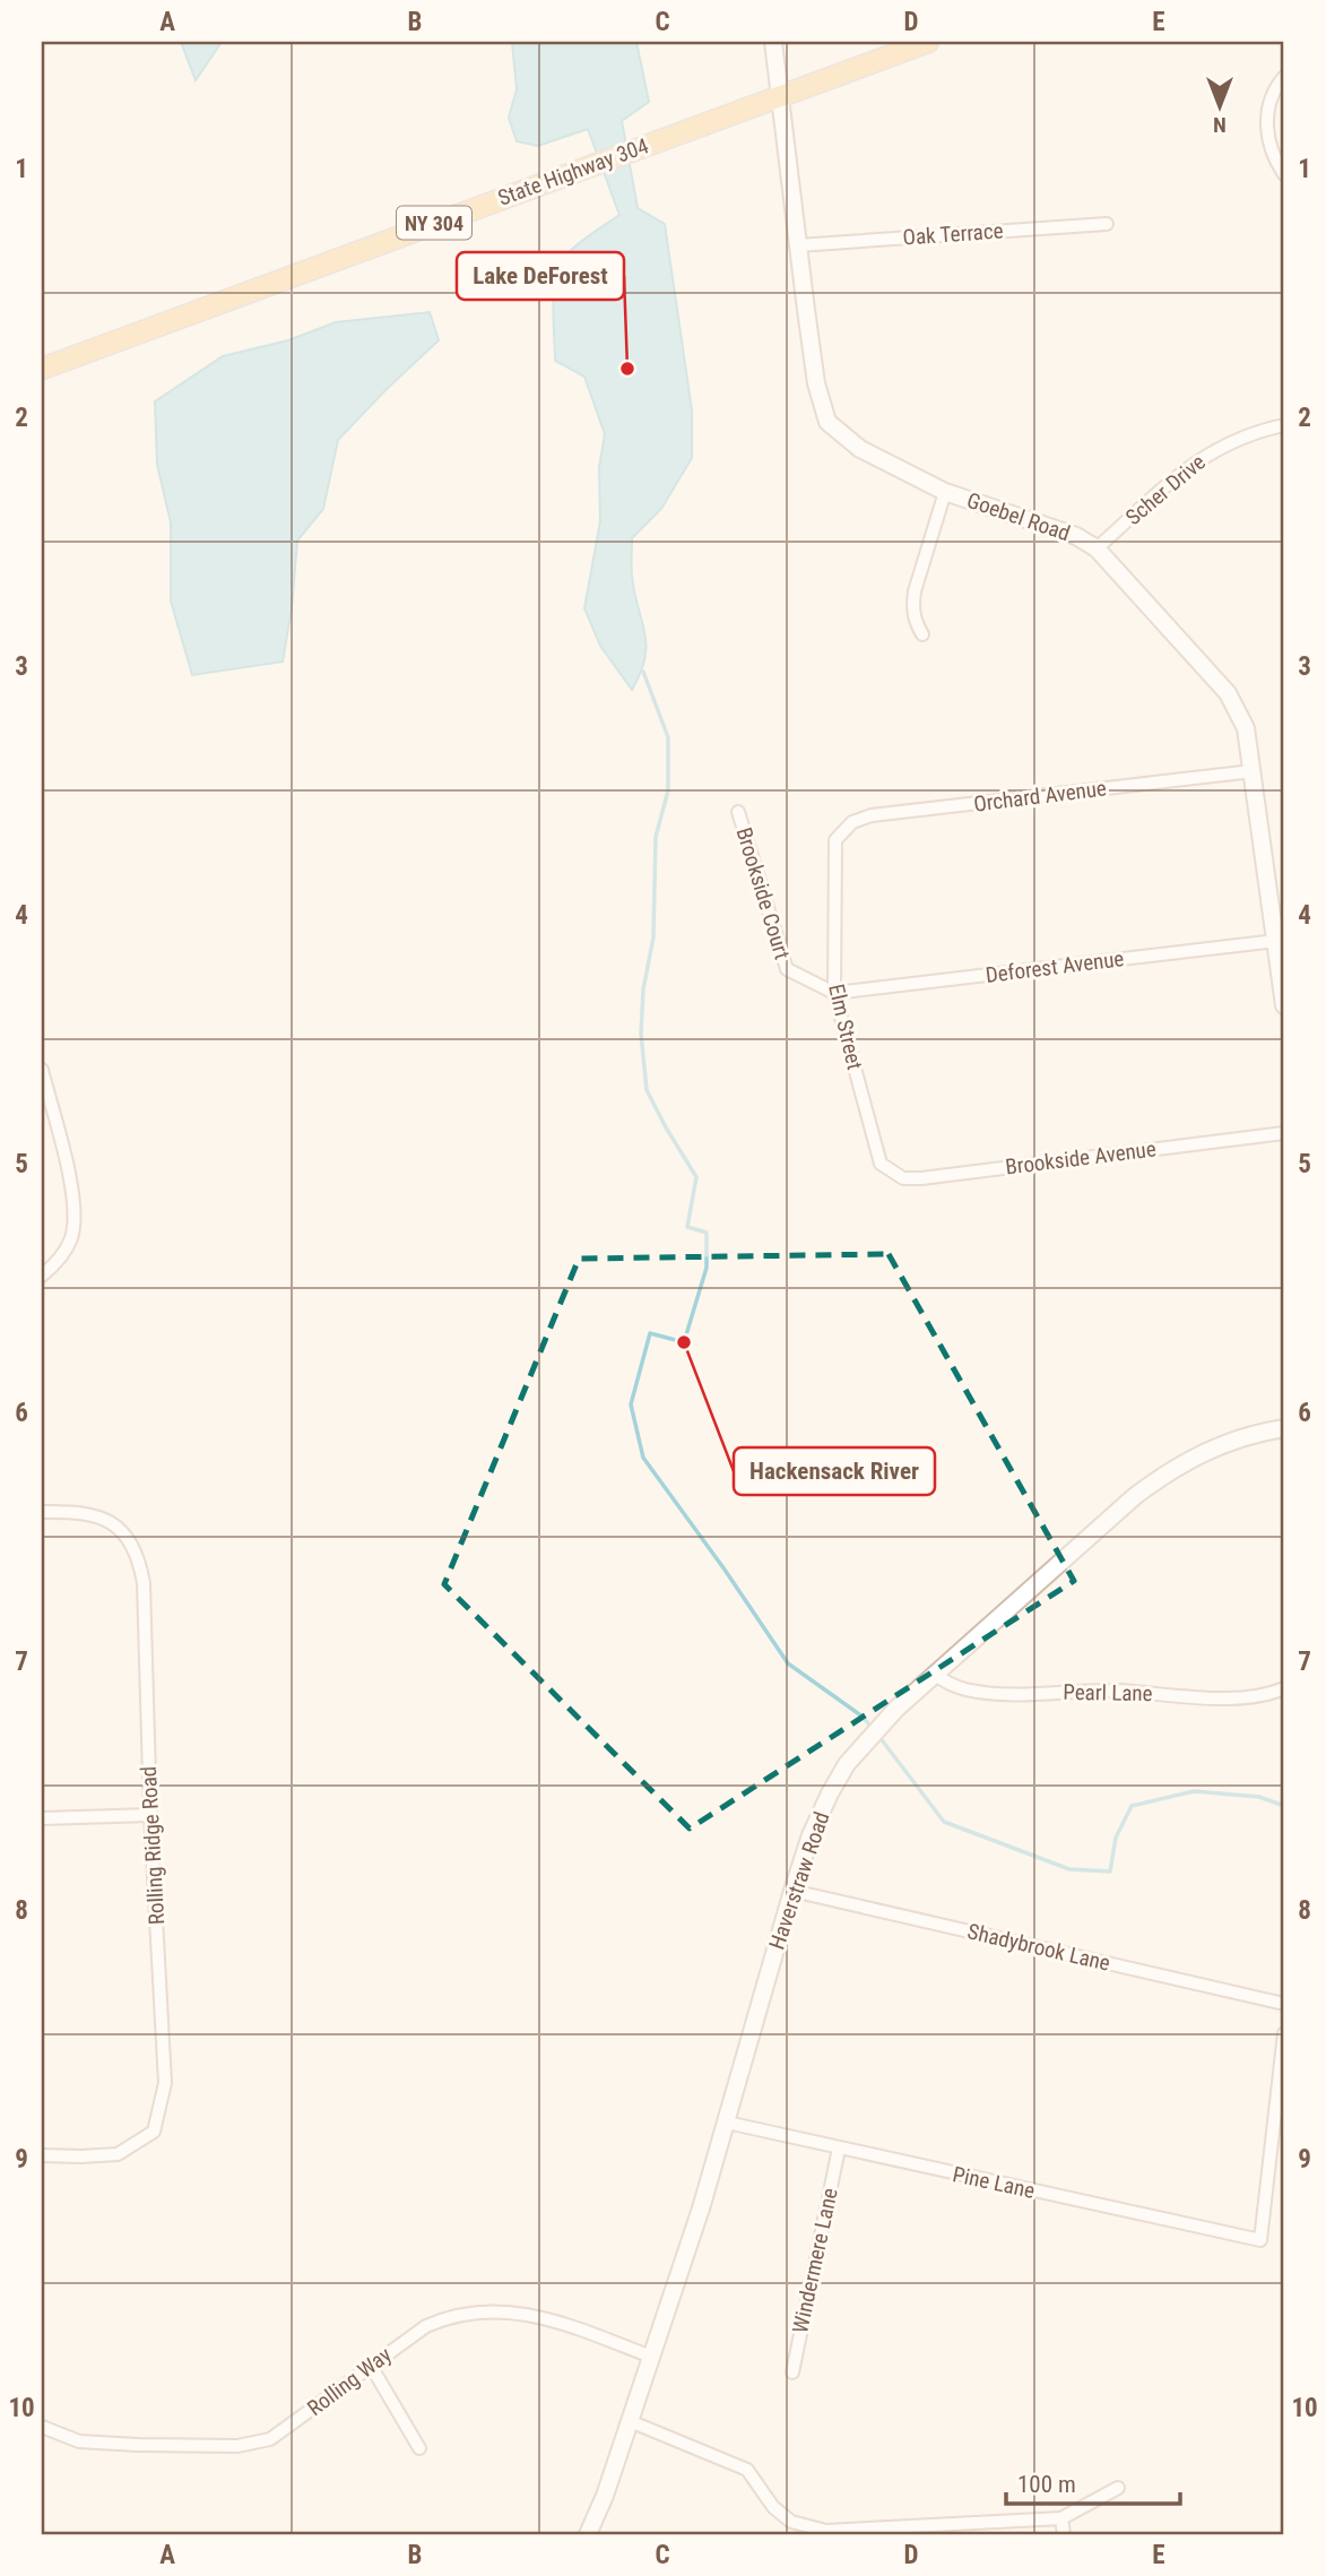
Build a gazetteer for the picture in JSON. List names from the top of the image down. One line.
{"streets":{"main road":["State Highway 304","NY 304"],"street":["Oak Terrace","Scher Drive","Goebel Road","Orchard Avenue","Brookside Court","Deforest Avenue","Elm Street","Brookside Avenue","Pearl Lane","Rolling Ridge Road","Haverstraw Road","Shadybrook Lane","Pine Lane","Windermere Lane","Rolling Way"]},"crossings":[["State Highway 304","Goebel Road"],["Oak Terrace","Goebel Road"],["Scher Drive","Goebel Road"],["Goebel Road","Orchard Avenue"],["Goebel Road","Deforest Avenue"],["Orchard Avenue","Elm Street"],["Brookside Court","Deforest Avenue"],["Brookside Court","Elm Street"],["Deforest Avenue","Elm Street"],["Elm Street","Brookside Avenue"],["Pearl Lane","Haverstraw Road"],["Haverstraw Road","Shadybrook Lane"],["Haverstraw Road","Pine Lane"],["Haverstraw Road","Rolling Way"],["Pine Lane","Windermere Lane"]],"places":["Lake DeForest","Hackensack River"],"scale_bar":"100 m","north":"bottom","grid":{"columns":["A","B","C","D","E"],"rows":["1","2","3","4","5","6","7","8","9","10"]}}
